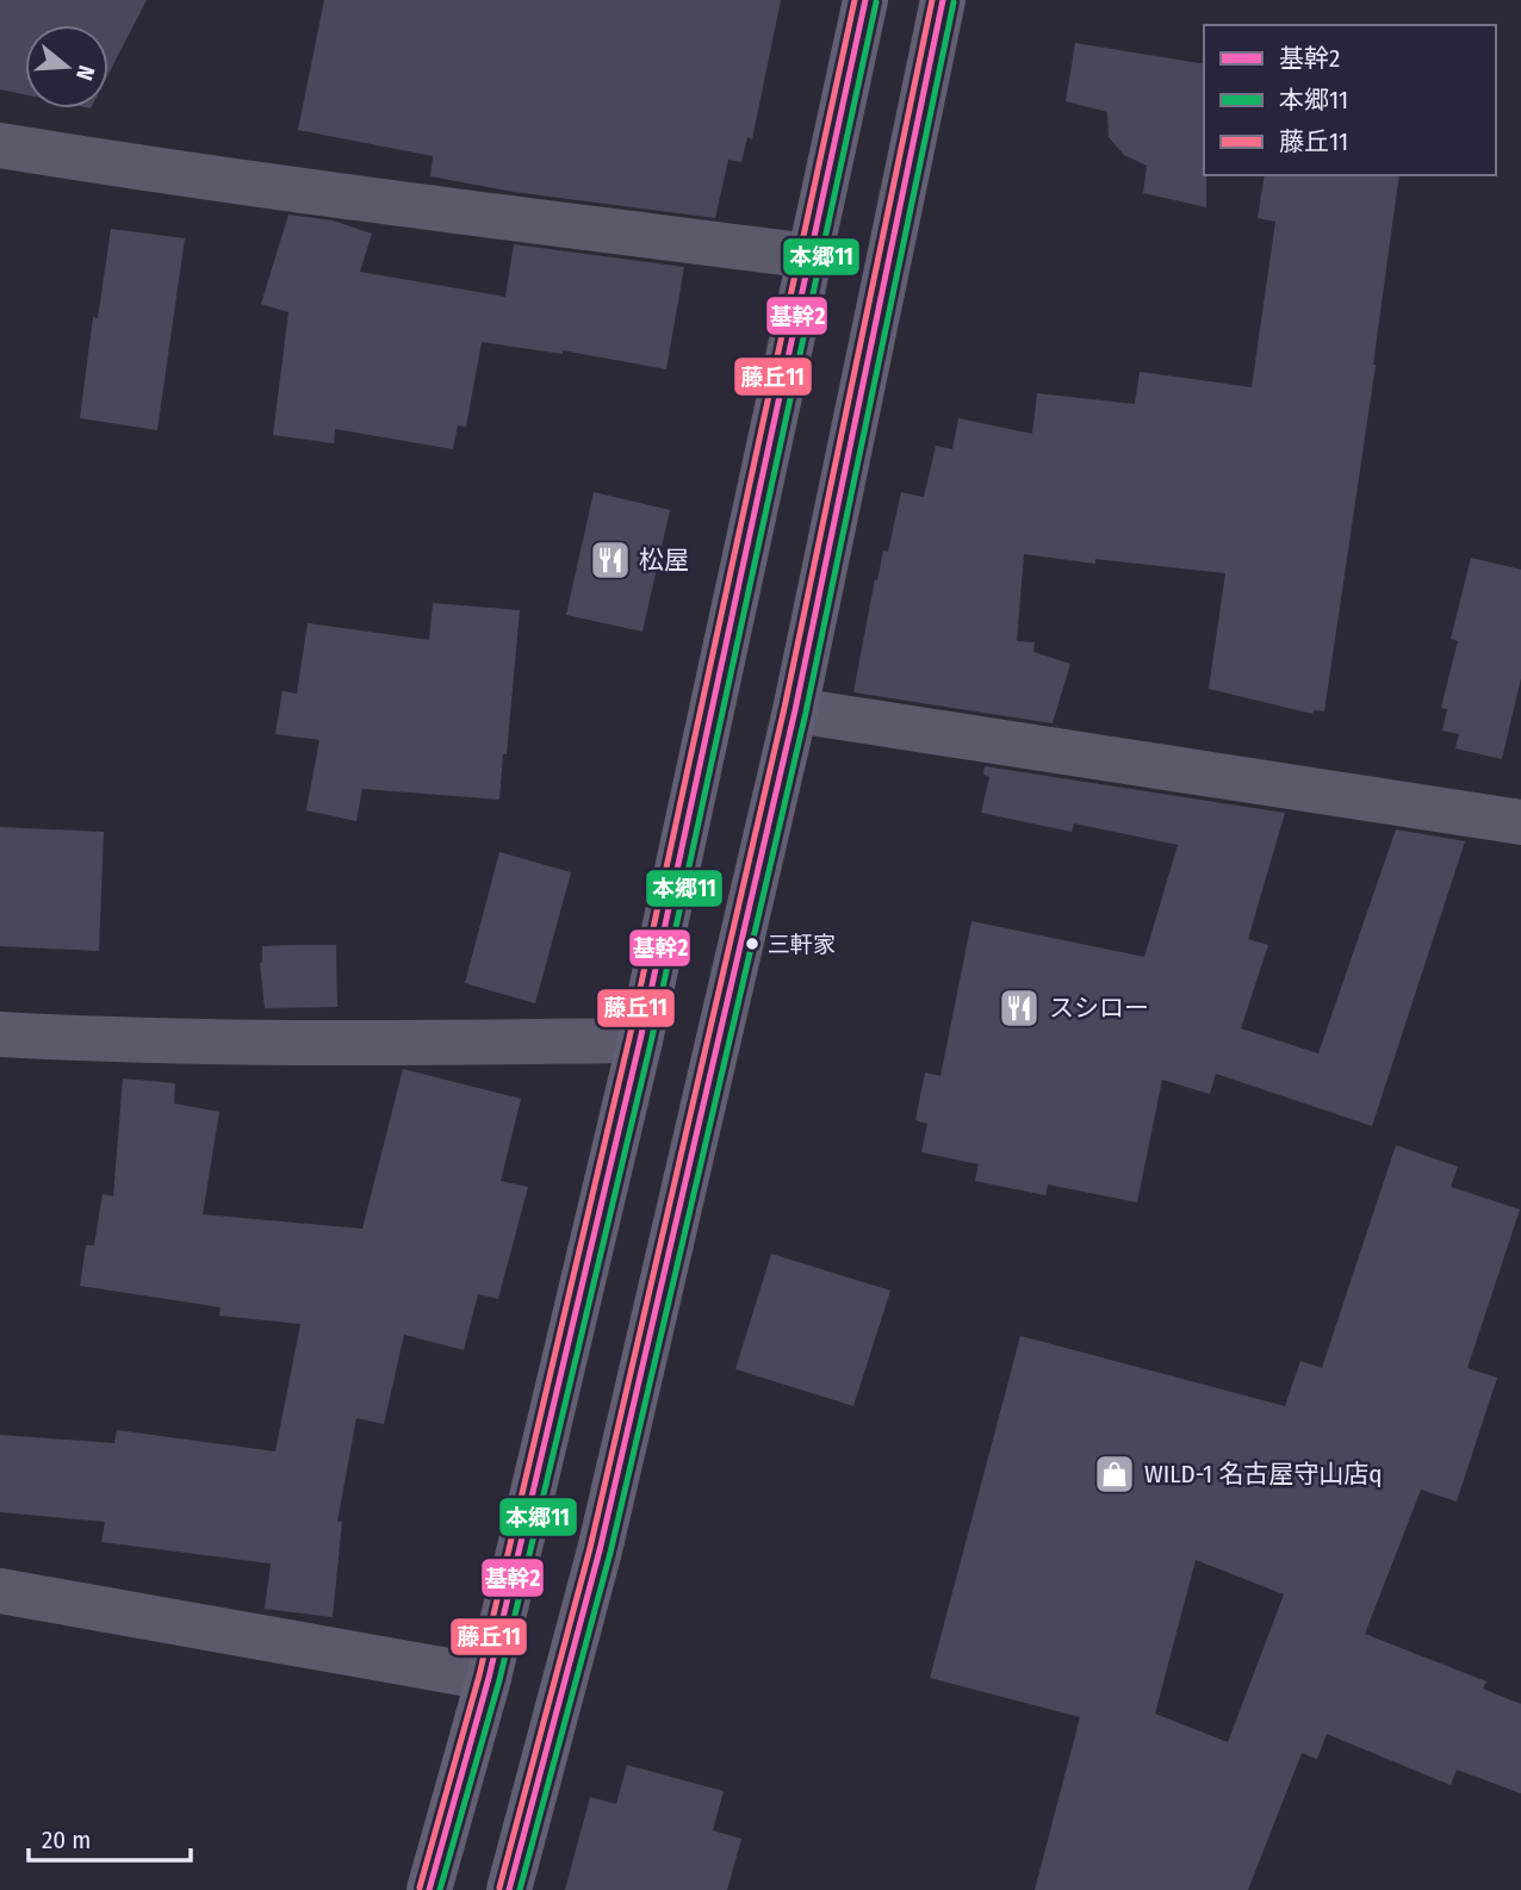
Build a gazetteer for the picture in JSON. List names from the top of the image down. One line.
{"places":{"restaurant":["松屋","スシロー"],"other":["三軒家"],"shop":["WILD-1 名古屋守山店q"]},"lines":["transit line 基幹2","transit line 藤丘11","transit line 本郷11"],"legend":["基幹2","本郷11","藤丘11"],"scale_bar":"20 m","north":"right"}
